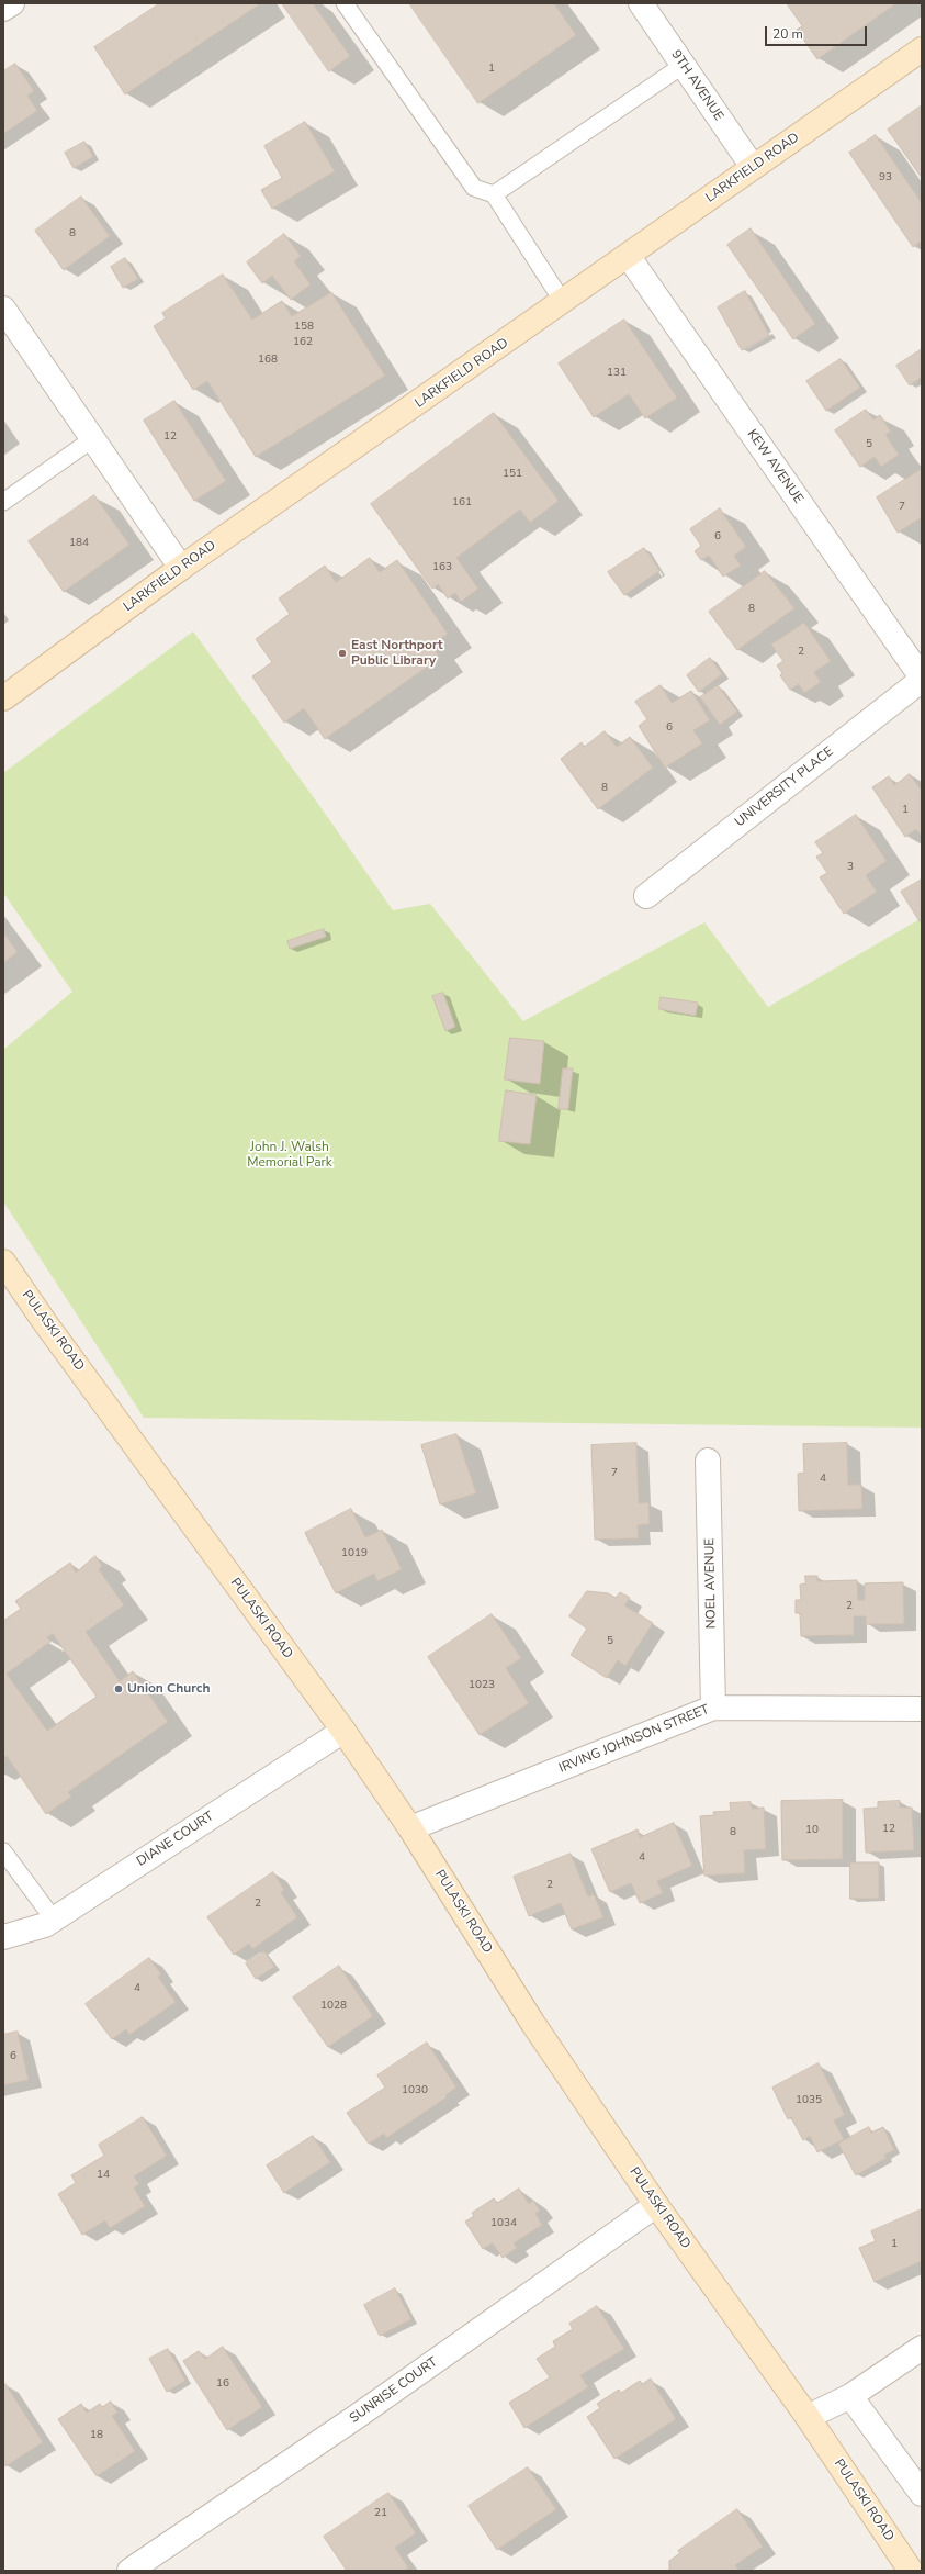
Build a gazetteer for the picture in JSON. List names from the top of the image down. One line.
{"streets":{"main road":["LARKFIELD ROAD","PULASKI ROAD"],"street":["9TH AVENUE","KEW AVENUE","UNIVERSITY PLACE","NOEL AVENUE","IRVING JOHNSON STREET","DIANE COURT","SUNRISE COURT"]},"crossings":[["9TH AVENUE","LARKFIELD ROAD"],["LARKFIELD ROAD","KEW AVENUE"],["KEW AVENUE","UNIVERSITY PLACE"],["PULASKI ROAD","IRVING JOHNSON STREET"],["PULASKI ROAD","DIANE COURT"],["PULASKI ROAD","SUNRISE COURT"],["NOEL AVENUE","IRVING JOHNSON STREET"]],"parks":["John J. Walsh Memorial Park"],"places":["East Northport Public Library","Union Church"],"house_numbers":["1","93","8","158","162","168","131","12","5","151","161","7","6","184","163","8","2","6","8","1","3","7","4","1019","2","5","1023","12","10","8","4","2","2","4","1028","6","1030","1035","14","1034","1","16","18","21"],"scale_bar":"20 m"}
